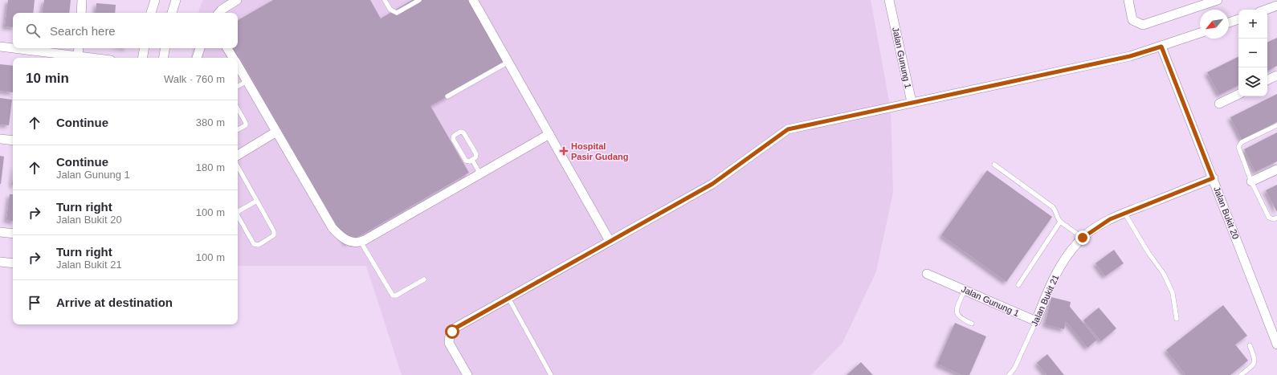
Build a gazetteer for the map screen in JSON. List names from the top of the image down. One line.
{"streets":{"street":["Jalan Gunung 1","Jalan Bukit 20","Jalan Bukit 21"]},"crossings":[["Jalan Gunung 1","Jalan Bukit 21"],["Jalan Bukit 20","Jalan Bukit 21"]],"places":{"health":["Hospital Pasir Gudang"]},"north":"bottom left","page":{"map_buttons":["+","−"],"search":"Search here","heading":["10 min","Walk · 760 m"],"list":[["Continue","380 m"],["Continue","Jalan Gunung 1","180 m"],["Turn right","Jalan Bukit 20","100 m"],["Turn right","Jalan Bukit 21","100 m"],"Arrive at destination"]}}
